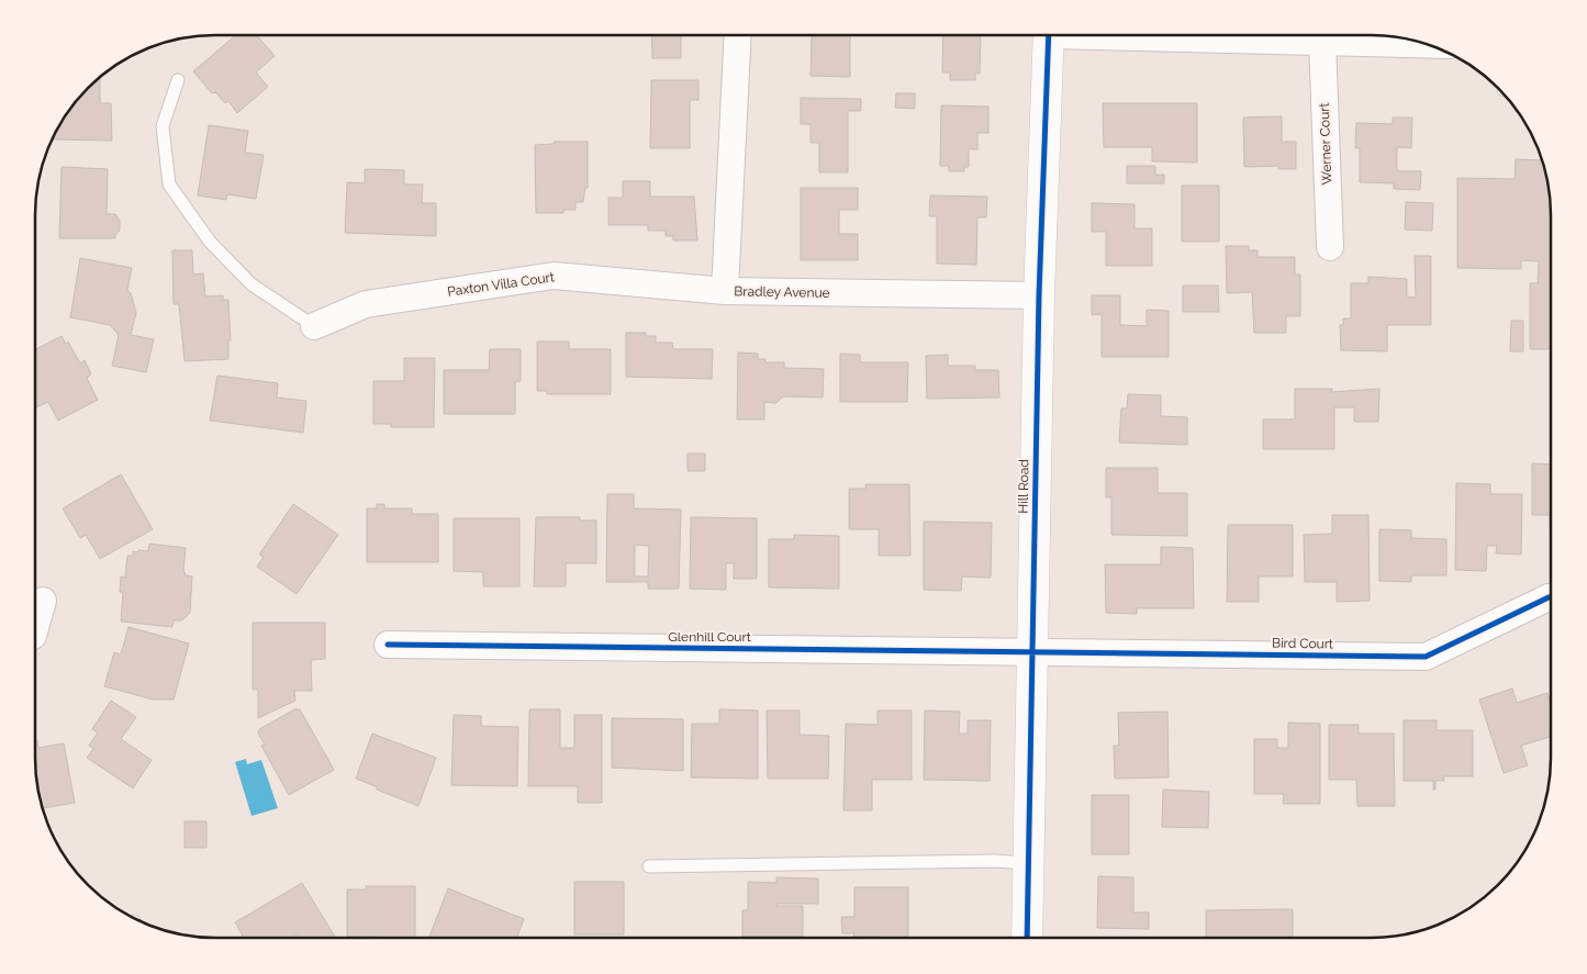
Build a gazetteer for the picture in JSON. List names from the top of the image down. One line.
{"streets":{"street":["Werner Court","Paxton Villa Court","Bradley Avenue","Hill Road","Glenhill Court","Bird Court"]},"crossings":[["Paxton Villa Court","Bradley Avenue"],["Bradley Avenue","Hill Road"],["Hill Road","Glenhill Court"],["Hill Road","Bird Court"],["Glenhill Court","Bird Court"]]}
